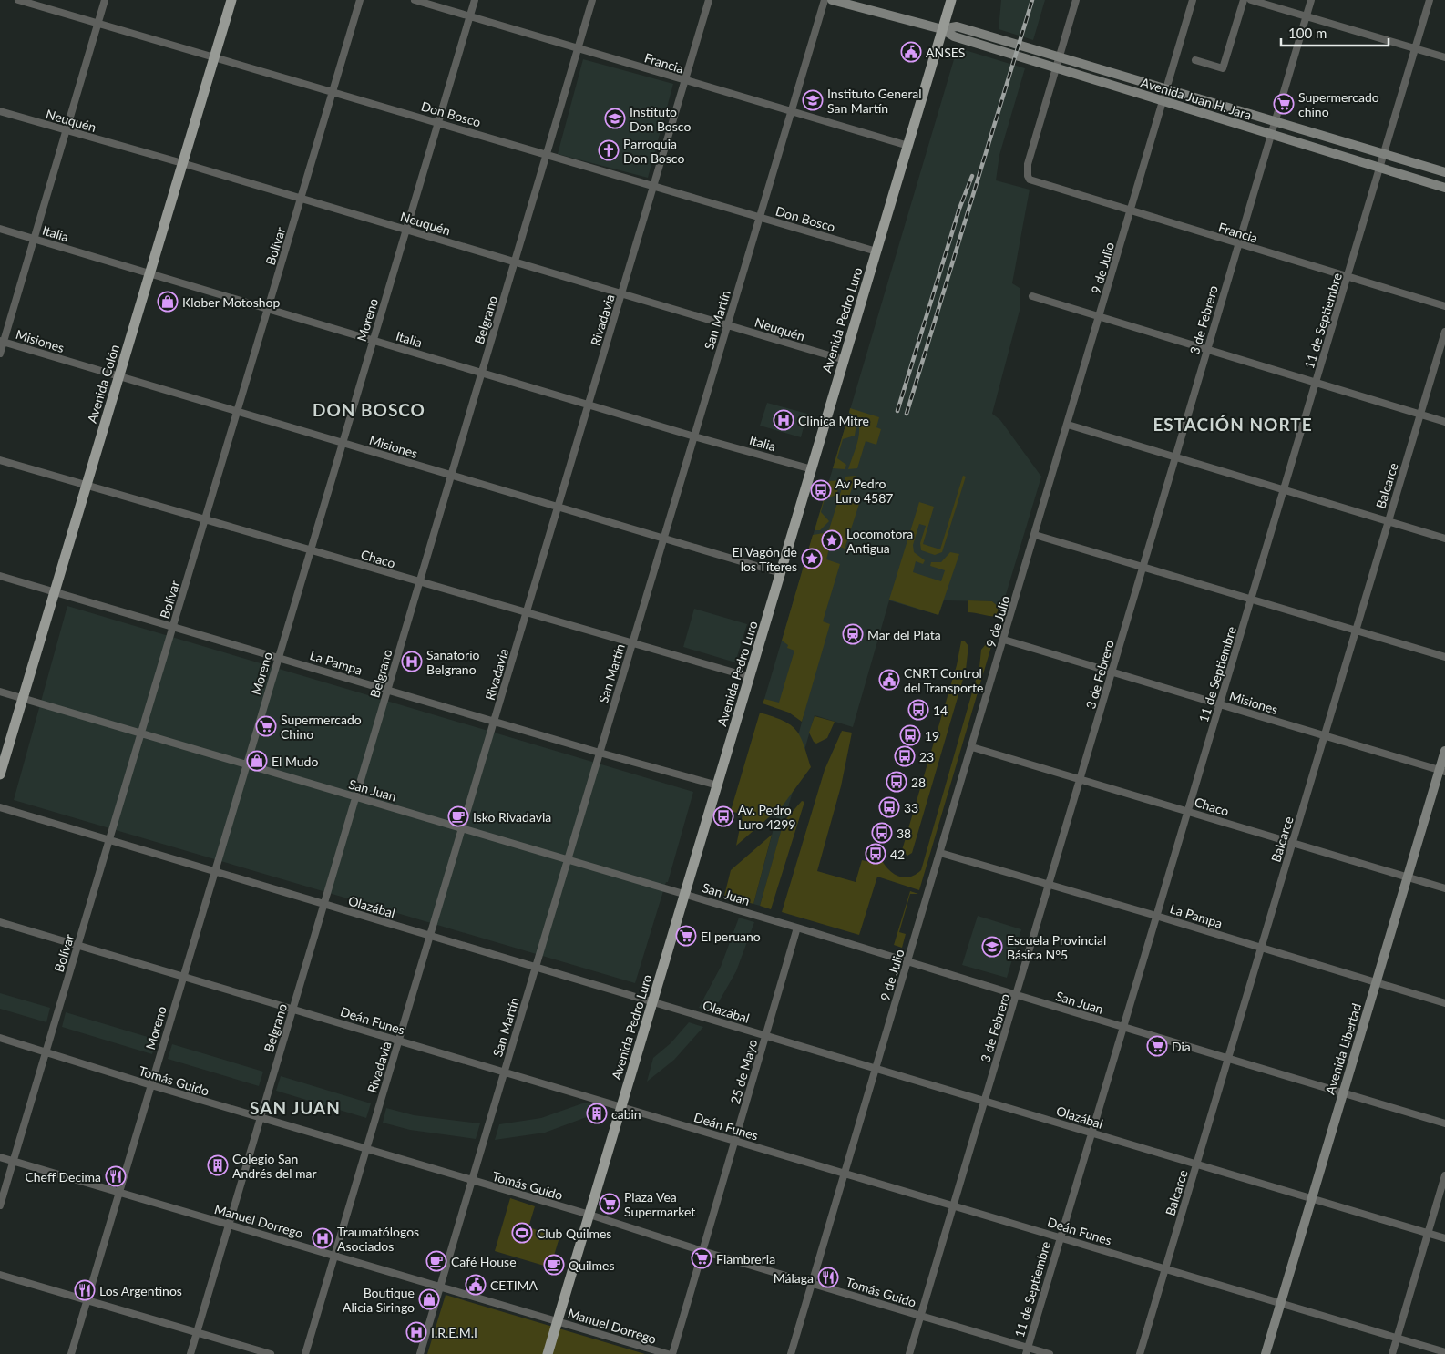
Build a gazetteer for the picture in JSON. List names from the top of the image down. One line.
{"streets":{"main road":["Avenida Juan H. Jara","Avenida Pedro Luro","Avenida Colón","Avenida Libertad"],"street":["Francia","Don Bosco","Neuquén","Italia","Bolívar","9 de Julio","Moreno","Belgrano","Rivadavia","San Martín","3 de Febrero","11 de Septiembre","Misiones","Balcarce","Chaco","La Pampa","San Juan","Olazábal","Deán Funes","25 de Mayo","Tomás Guido","Manuel Dorrego"]},"crossings":[["Francia","Avenida Juan H. Jara"],["Francia","9 de Julio"],["Francia","Moreno"],["Francia","Belgrano"],["Francia","Rivadavia"],["Francia","San Martín"],["Francia","Avenida Pedro Luro"],["Francia","3 de Febrero"],["Francia","11 de Septiembre"],["Avenida Juan H. Jara","9 de Julio"],["Avenida Juan H. Jara","Avenida Pedro Luro"],["Avenida Juan H. Jara","3 de Febrero"],["Avenida Juan H. Jara","11 de Septiembre"],["Don Bosco","Bolívar"],["Don Bosco","Moreno"],["Don Bosco","Belgrano"],["Don Bosco","Rivadavia"],["Don Bosco","San Martín"],["Don Bosco","Avenida Pedro Luro"],["Don Bosco","Avenida Colón"],["Neuquén","Bolívar"],["Neuquén","Moreno"],["Neuquén","Belgrano"],["Neuquén","Rivadavia"],["Neuquén","San Martín"],["Neuquén","Avenida Pedro Luro"],["Neuquén","Avenida Colón"],["Italia","Bolívar"],["Italia","Moreno"],["Italia","Belgrano"],["Italia","Rivadavia"],["Italia","San Martín"],["Italia","Avenida Pedro Luro"],["Italia","Avenida Colón"],["Bolívar","Misiones"],["Bolívar","Chaco"],["Bolívar","La Pampa"],["Bolívar","San Juan"],["Bolívar","Olazábal"],["Bolívar","Deán Funes"],["Bolívar","Tomás Guido"],["Bolívar","Manuel Dorrego"],["9 de Julio","Misiones"],["9 de Julio","Chaco"],["9 de Julio","La Pampa"],["9 de Julio","San Juan"],["9 de Julio","Olazábal"],["9 de Julio","Deán Funes"],["9 de Julio","Tomás Guido"],["Moreno","Misiones"],["Moreno","Chaco"],["Moreno","La Pampa"],["Moreno","San Juan"],["Moreno","Olazábal"],["Moreno","Deán Funes"],["Moreno","Tomás Guido"],["Moreno","Manuel Dorrego"],["Belgrano","Misiones"],["Belgrano","Chaco"],["Belgrano","La Pampa"],["Belgrano","San Juan"],["Belgrano","Olazábal"],["Belgrano","Deán Funes"],["Belgrano","Tomás Guido"],["Belgrano","Manuel Dorrego"],["Rivadavia","Misiones"],["Rivadavia","Chaco"],["Rivadavia","La Pampa"],["Rivadavia","San Juan"],["Rivadavia","Olazábal"],["Rivadavia","Deán Funes"],["Rivadavia","Tomás Guido"],["Rivadavia","Manuel Dorrego"],["San Martín","Misiones"],["San Martín","Chaco"],["San Martín","La Pampa"],["San Martín","San Juan"],["San Martín","Olazábal"],["San Martín","Deán Funes"],["San Martín","Tomás Guido"],["San Martín","Manuel Dorrego"],["Avenida Pedro Luro","Misiones"],["Avenida Pedro Luro","Chaco"],["Avenida Pedro Luro","La Pampa"],["Avenida Pedro Luro","San Juan"],["Avenida Pedro Luro","Olazábal"],["Avenida Pedro Luro","Deán Funes"],["Avenida Pedro Luro","Tomás Guido"],["Avenida Pedro Luro","Manuel Dorrego"],["3 de Febrero","Misiones"],["3 de Febrero","Chaco"],["3 de Febrero","La Pampa"],["3 de Febrero","San Juan"],["3 de Febrero","Olazábal"],["3 de Febrero","Deán Funes"],["3 de Febrero","Tomás Guido"],["11 de Septiembre","Misiones"],["11 de Septiembre","Chaco"],["11 de Septiembre","La Pampa"],["11 de Septiembre","San Juan"],["11 de Septiembre","Olazábal"],["11 de Septiembre","Deán Funes"],["11 de Septiembre","Tomás Guido"],["Misiones","Avenida Colón"],["Misiones","Balcarce"],["Misiones","Avenida Libertad"],["Avenida Colón","Chaco"],["Avenida Colón","La Pampa"],["Avenida Colón","San Juan"],["Balcarce","Chaco"],["Balcarce","La Pampa"],["Balcarce","San Juan"],["Balcarce","Olazábal"],["Balcarce","Deán Funes"],["Chaco","Avenida Libertad"],["La Pampa","Avenida Libertad"],["San Juan","Avenida Libertad"],["San Juan","25 de Mayo"],["Olazábal","Avenida Libertad"],["Olazábal","25 de Mayo"],["Deán Funes","Avenida Libertad"],["Deán Funes","25 de Mayo"],["25 de Mayo","Tomás Guido"]],"districts":["DON BOSCO","ESTACIÓN NORTE","SAN JUAN"],"places":{"public building":["ANSES","CNRT Control del Transporte","CETIMA"],"school or university":["Instituto General San Martín","Instituto Don Bosco","Escuela Provincial Básica N°5"],"supermarket":["Supermercado chino","Supermercado Chino","El peruano","Dia","Plaza Vea Supermarket","Fiambreria"],"church":["Parroquia Don Bosco"],"shop":["Klober Motoshop","El Mudo","Boutique Alicia Siringo"],"hospital":["Clinica Mitre","Sanatorio Belgrano","Traumatólogos Asociados","I.R.E.M.I"],"bus stop":["Av Pedro Luro 4587","14","19","23","28","33","Av. Pedro Luro 4299","38","42"],"place":["Locomotora Antigua","El Vagón de los Títeres"],"station":["Mar del Plata"],"cafe":["Isko Rivadavia","Café House","Quilmes"],"building":["cabin","Colegio San Andrés del mar"],"restaurant":["Cheff Decima","Málaga","Los Argentinos"],"sports":["Club Quilmes"]},"scale_bar":"100 m"}
